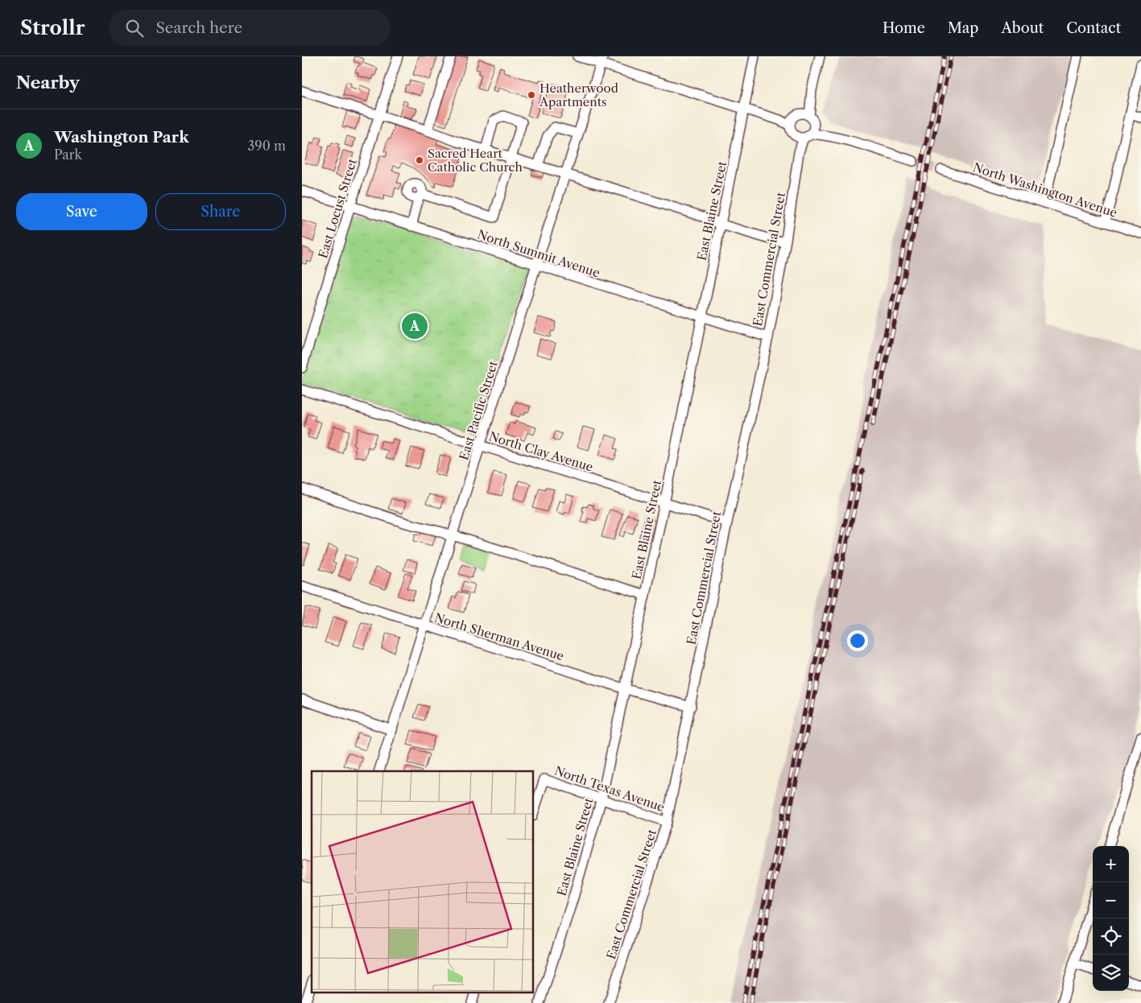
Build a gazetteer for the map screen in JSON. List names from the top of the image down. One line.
{"streets":{"street":["North Washington Avenue","East Locust Street","East Blaine Street","North Summit Avenue","East Commercial Street","East Pacific Street","North Clay Avenue","North Sherman Avenue","North Texas Avenue"]},"crossings":[["East Locust Street","North Summit Avenue"],["East Blaine Street","North Summit Avenue"],["East Blaine Street","North Clay Avenue"],["East Blaine Street","North Sherman Avenue"],["East Blaine Street","North Texas Avenue"],["North Summit Avenue","East Commercial Street"],["North Summit Avenue","East Pacific Street"],["East Commercial Street","North Clay Avenue"],["East Commercial Street","North Sherman Avenue"],["East Commercial Street","North Texas Avenue"],["East Pacific Street","North Clay Avenue"],["East Pacific Street","North Sherman Avenue"]],"places":["Heatherwood Apartments","Sacred Heart Catholic Church"],"page":{"header":"Strollr","search":"Search here","nav":["Home","Map","About","Contact"],"heading":"Nearby","list":[{"mark":"A","name":"Washington Park","note":"Park","value":"390 m"}],"buttons":["Save","Share"],"pins":"A","map_buttons":["+","−"]}}
